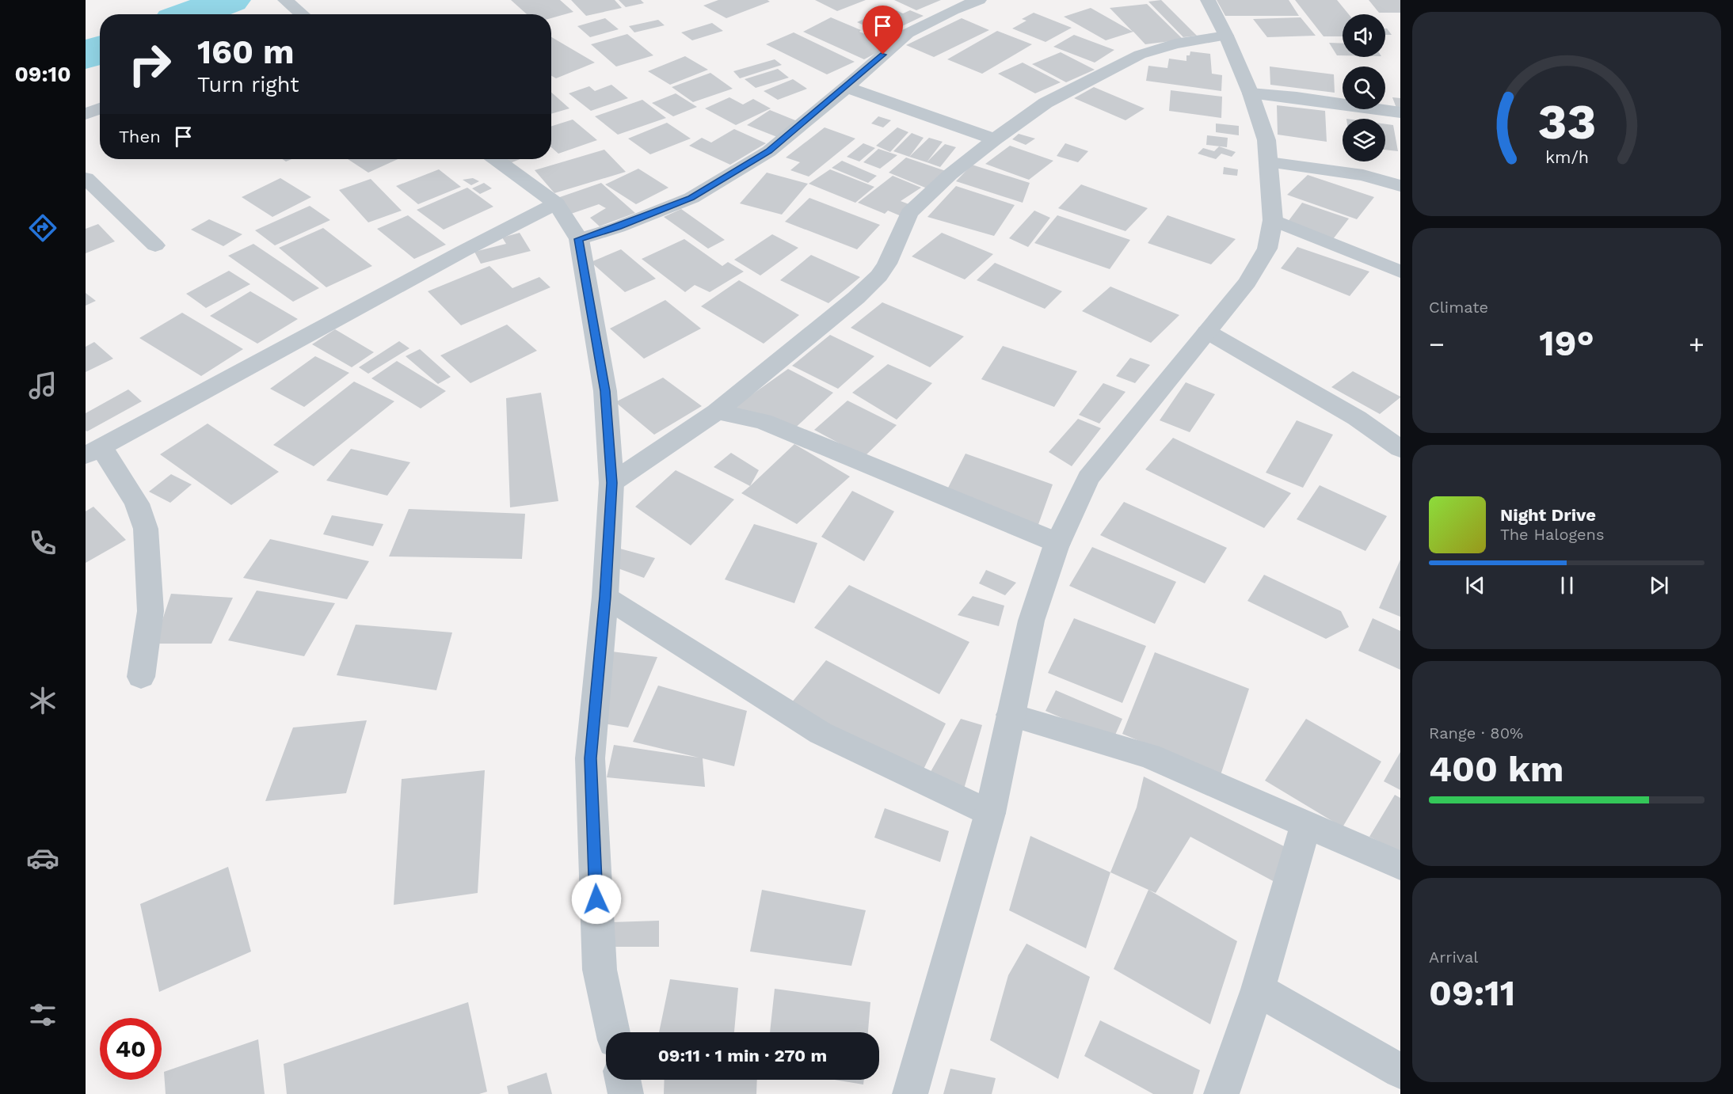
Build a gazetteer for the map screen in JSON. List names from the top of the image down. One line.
{"page":{"tabs":"09:10","turn":["160 m","Turn right"],"then":"Then","tile":["Climate",["Range · 80%","400 km"],["Arrival","09:11"]],"heat":["−","19°","+"],"song":["Night Drive","The Halogens"],"limit":"40","trip":"09:11 · 1 min · 270 m","gauge":["33","km/h"]}}
